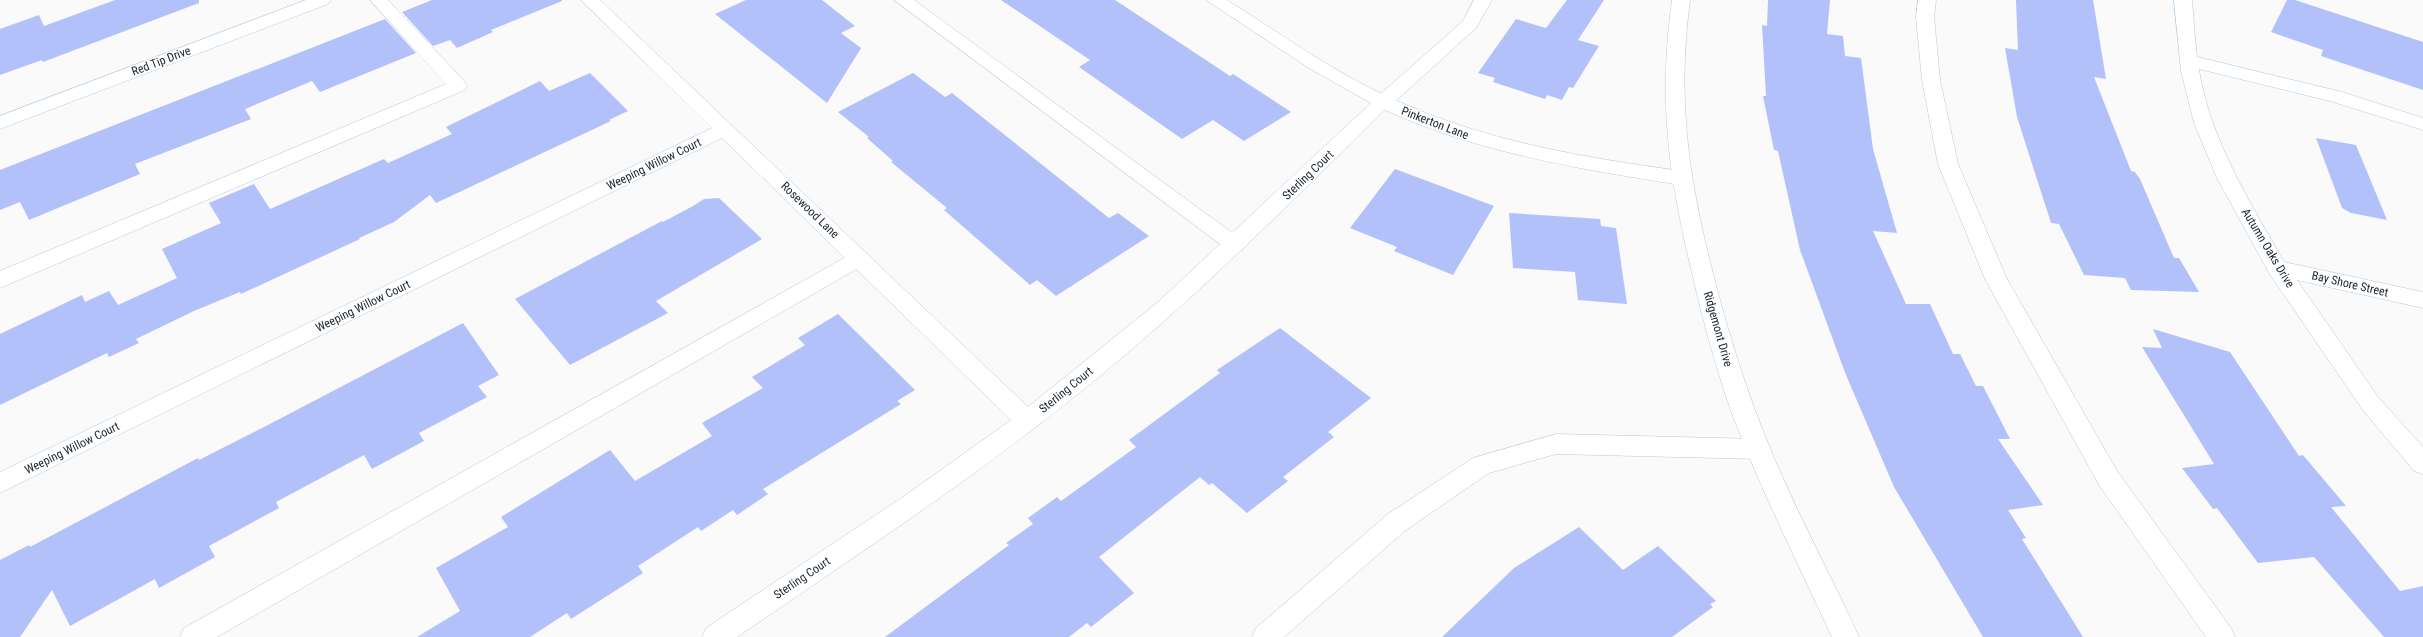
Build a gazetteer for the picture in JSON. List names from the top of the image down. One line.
{"streets":{"street":["Red Tip Drive","Pinkerton Lane","Weeping Willow Court","Sterling Court","Rosewood Lane","Autumn Oaks Drive","Bay Shore Street","Ridgemont Drive"]},"crossings":[["Pinkerton Lane","Sterling Court"],["Pinkerton Lane","Ridgemont Drive"],["Weeping Willow Court","Rosewood Lane"],["Sterling Court","Rosewood Lane"],["Autumn Oaks Drive","Bay Shore Street"]]}
